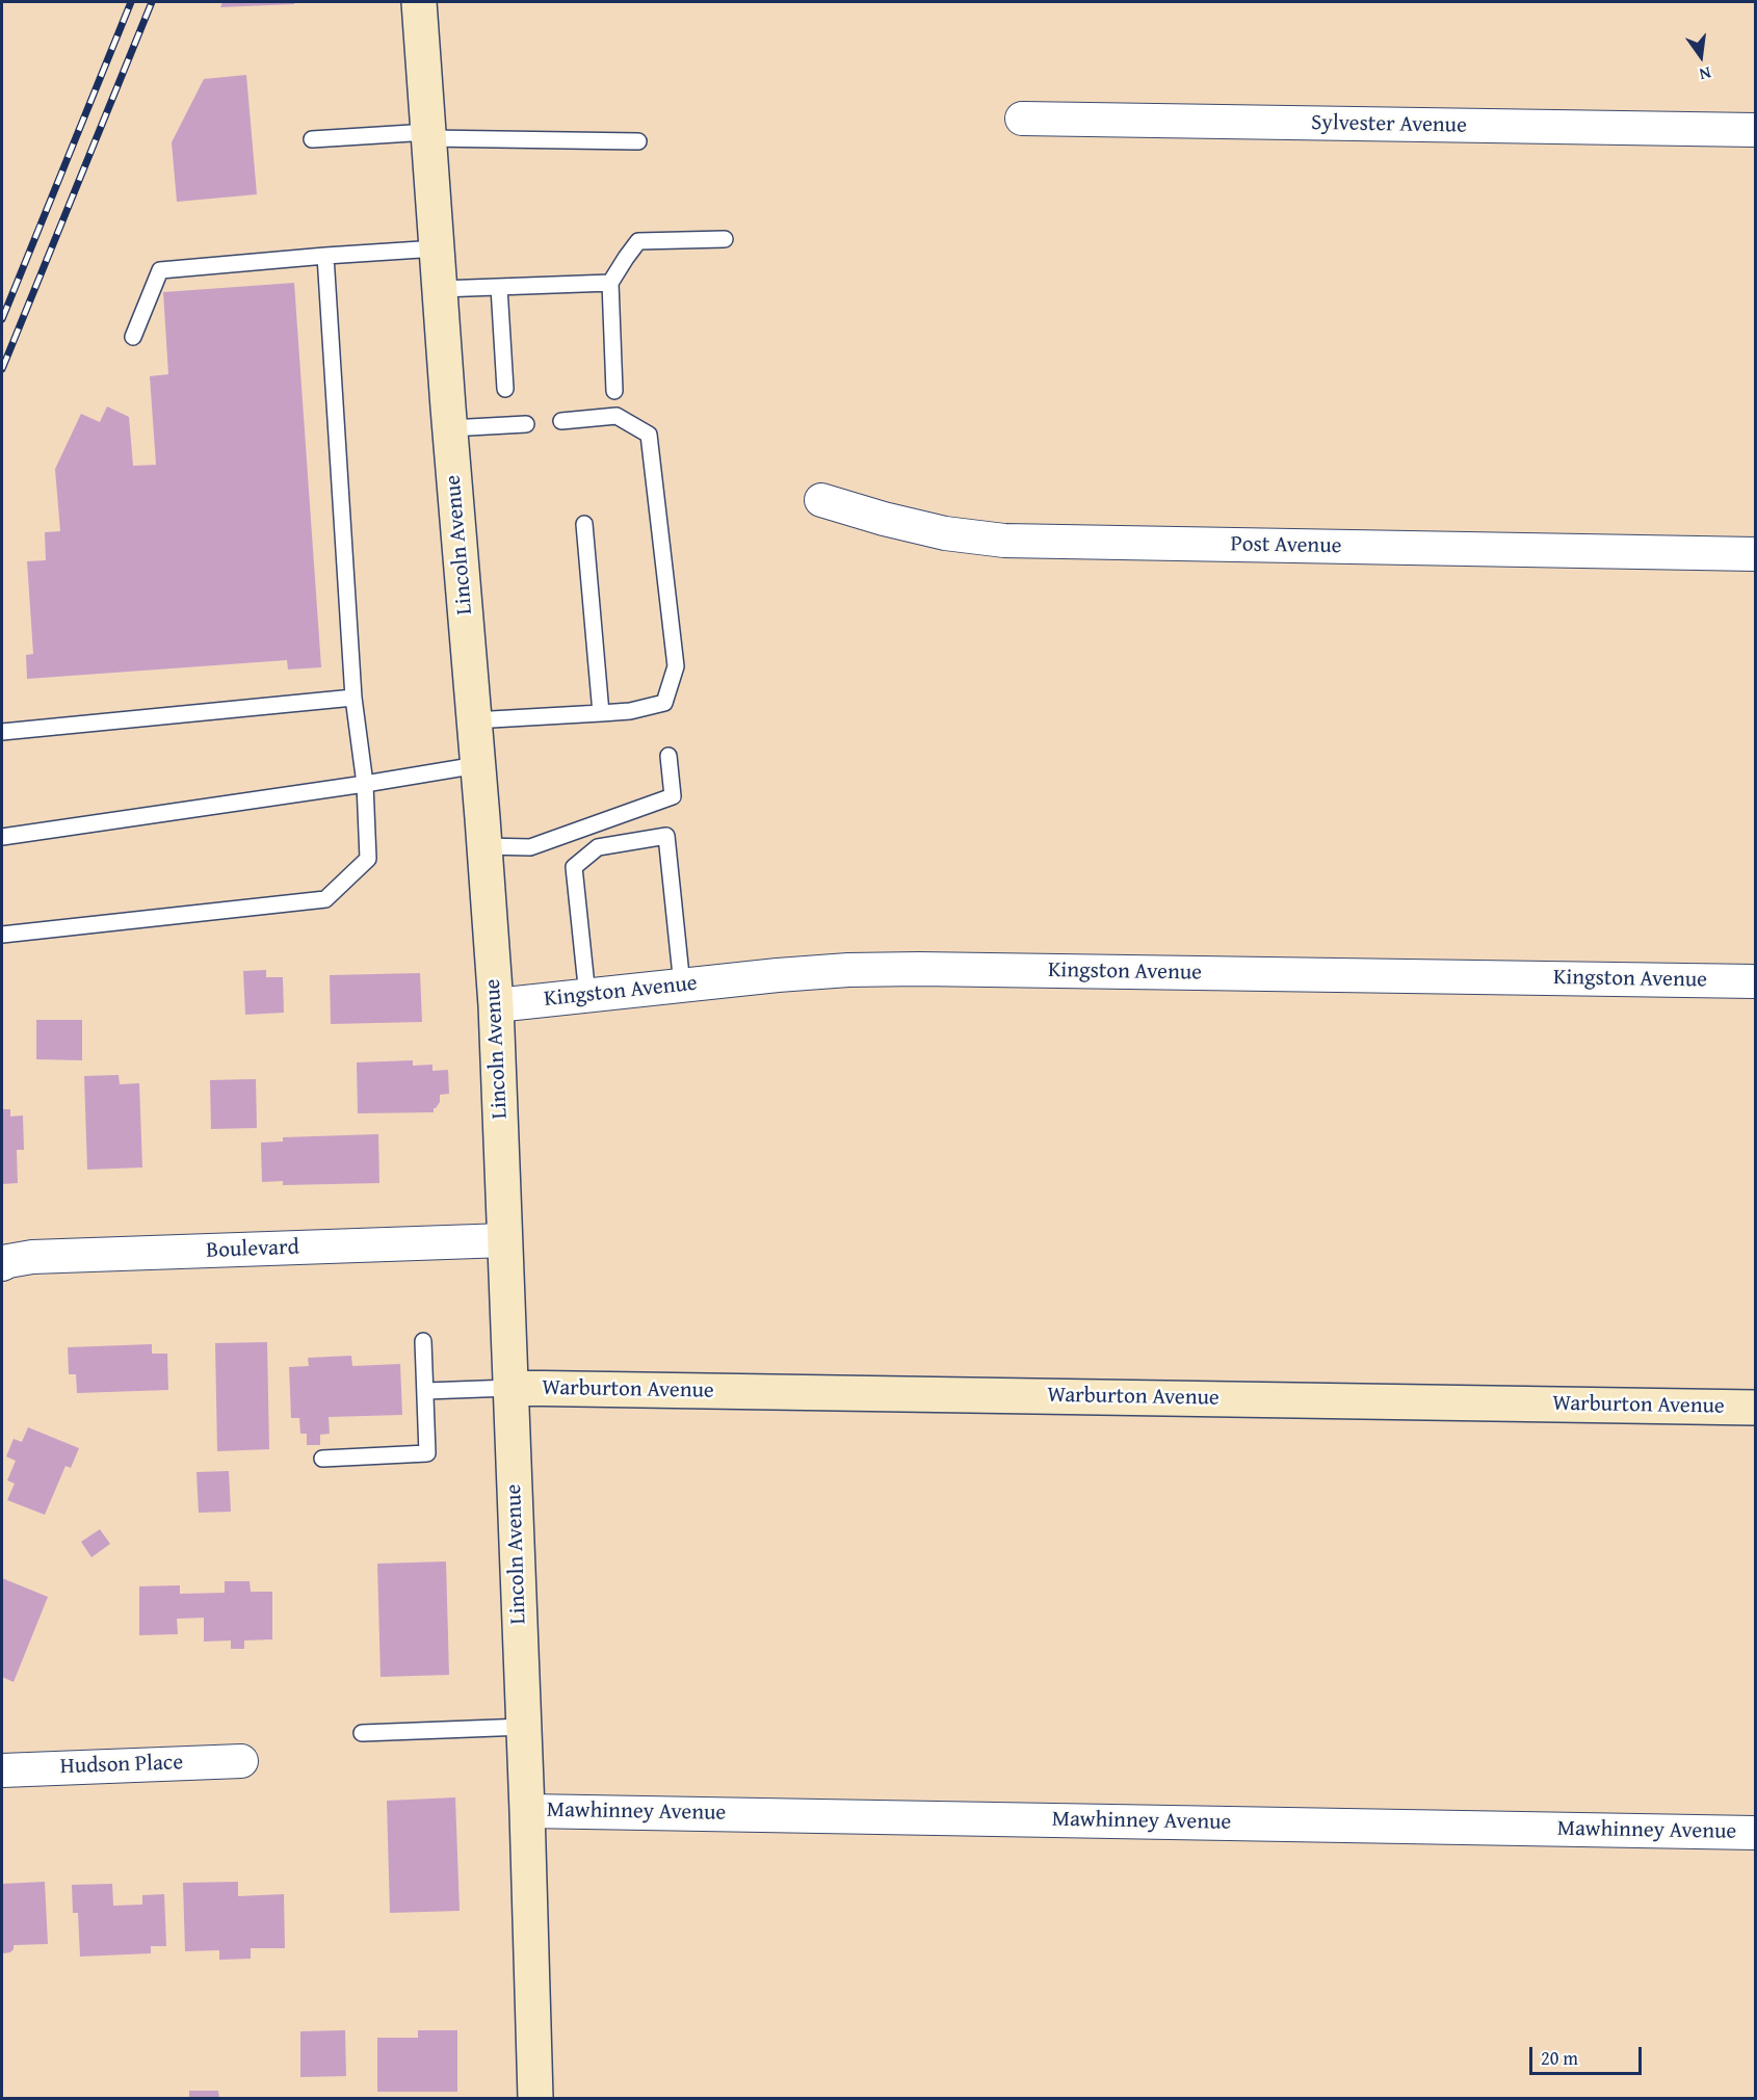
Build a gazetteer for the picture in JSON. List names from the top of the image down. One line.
{"streets":{"main road":["Lincoln Avenue","Warburton Avenue"],"street":["Sylvester Avenue","Post Avenue","Kingston Avenue","Boulevard","Hudson Place","Mawhinney Avenue"]},"crossings":[["Lincoln Avenue","Kingston Avenue"],["Lincoln Avenue","Boulevard"],["Lincoln Avenue","Warburton Avenue"],["Lincoln Avenue","Mawhinney Avenue"]],"scale_bar":"20 m","north":"bottom"}
